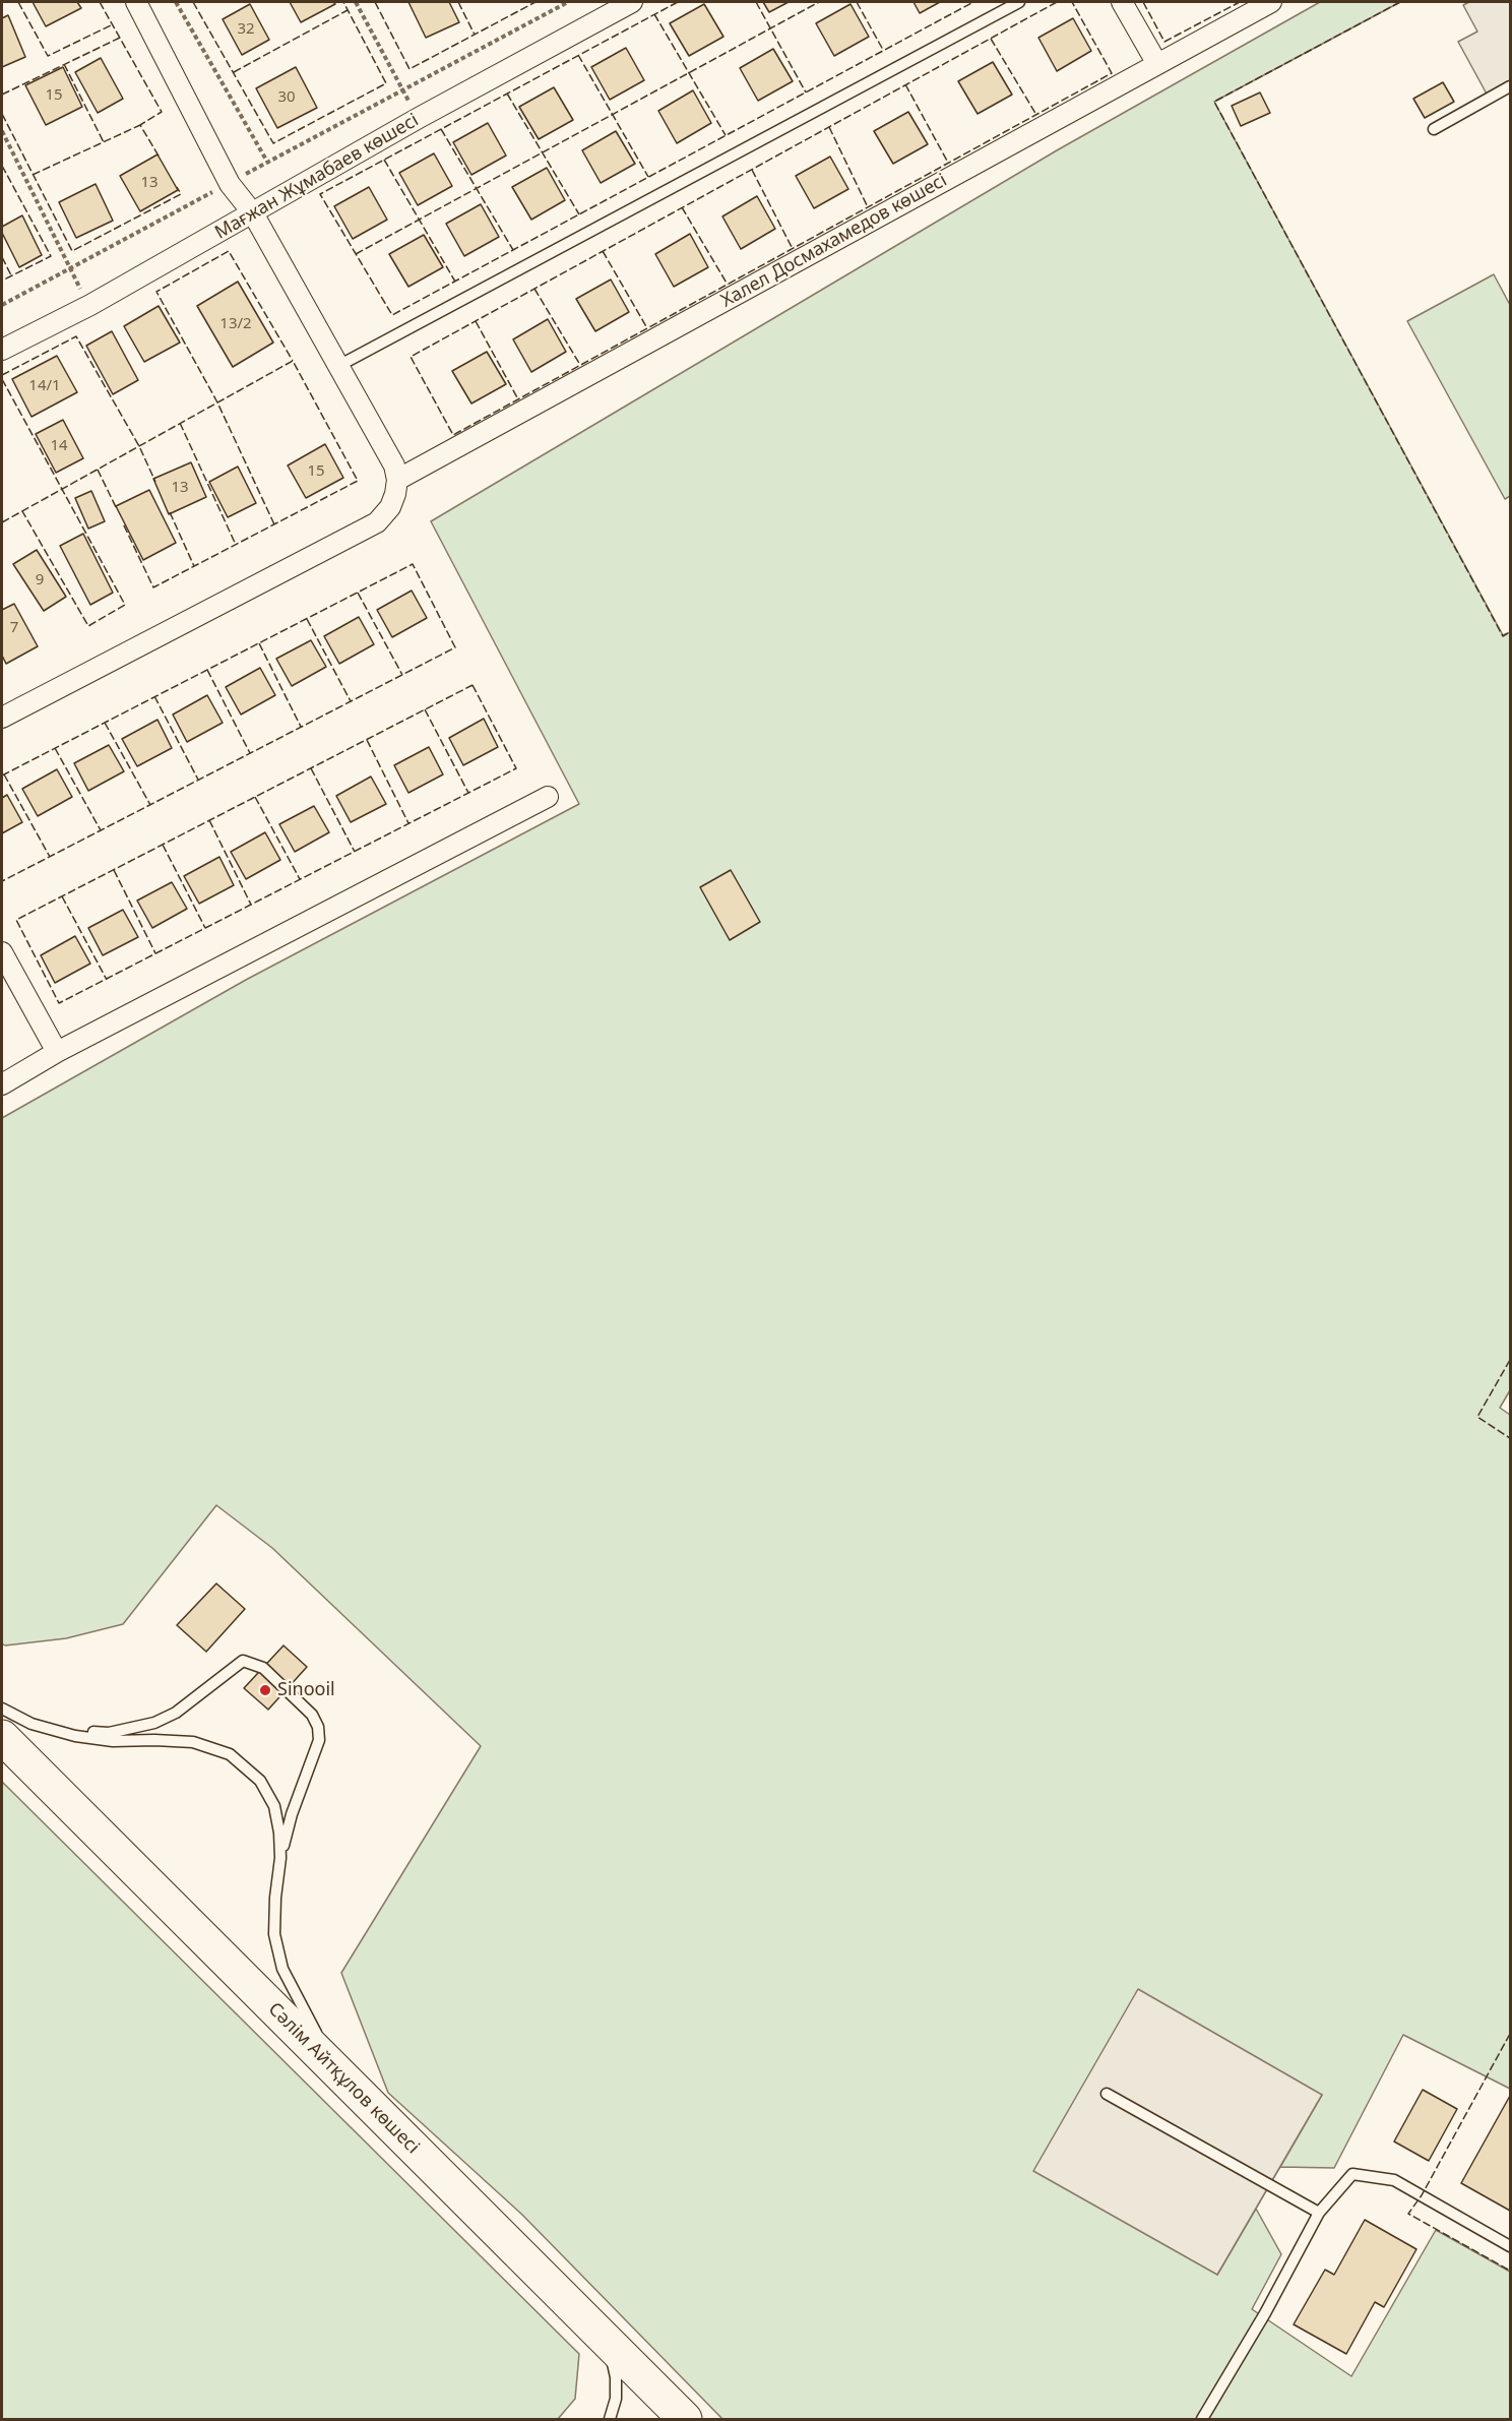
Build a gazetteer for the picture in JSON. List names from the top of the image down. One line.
{"streets":{"highway":["Сәлім Айтқұлов көшесі"],"street":["Мағжан Жұмабаев көшесі","Халел Досмахамедов көшесі"]},"places":["Sinooil"],"house_numbers":["32","15","30","13","13/2","14/1","14","15","13","9","7"]}
